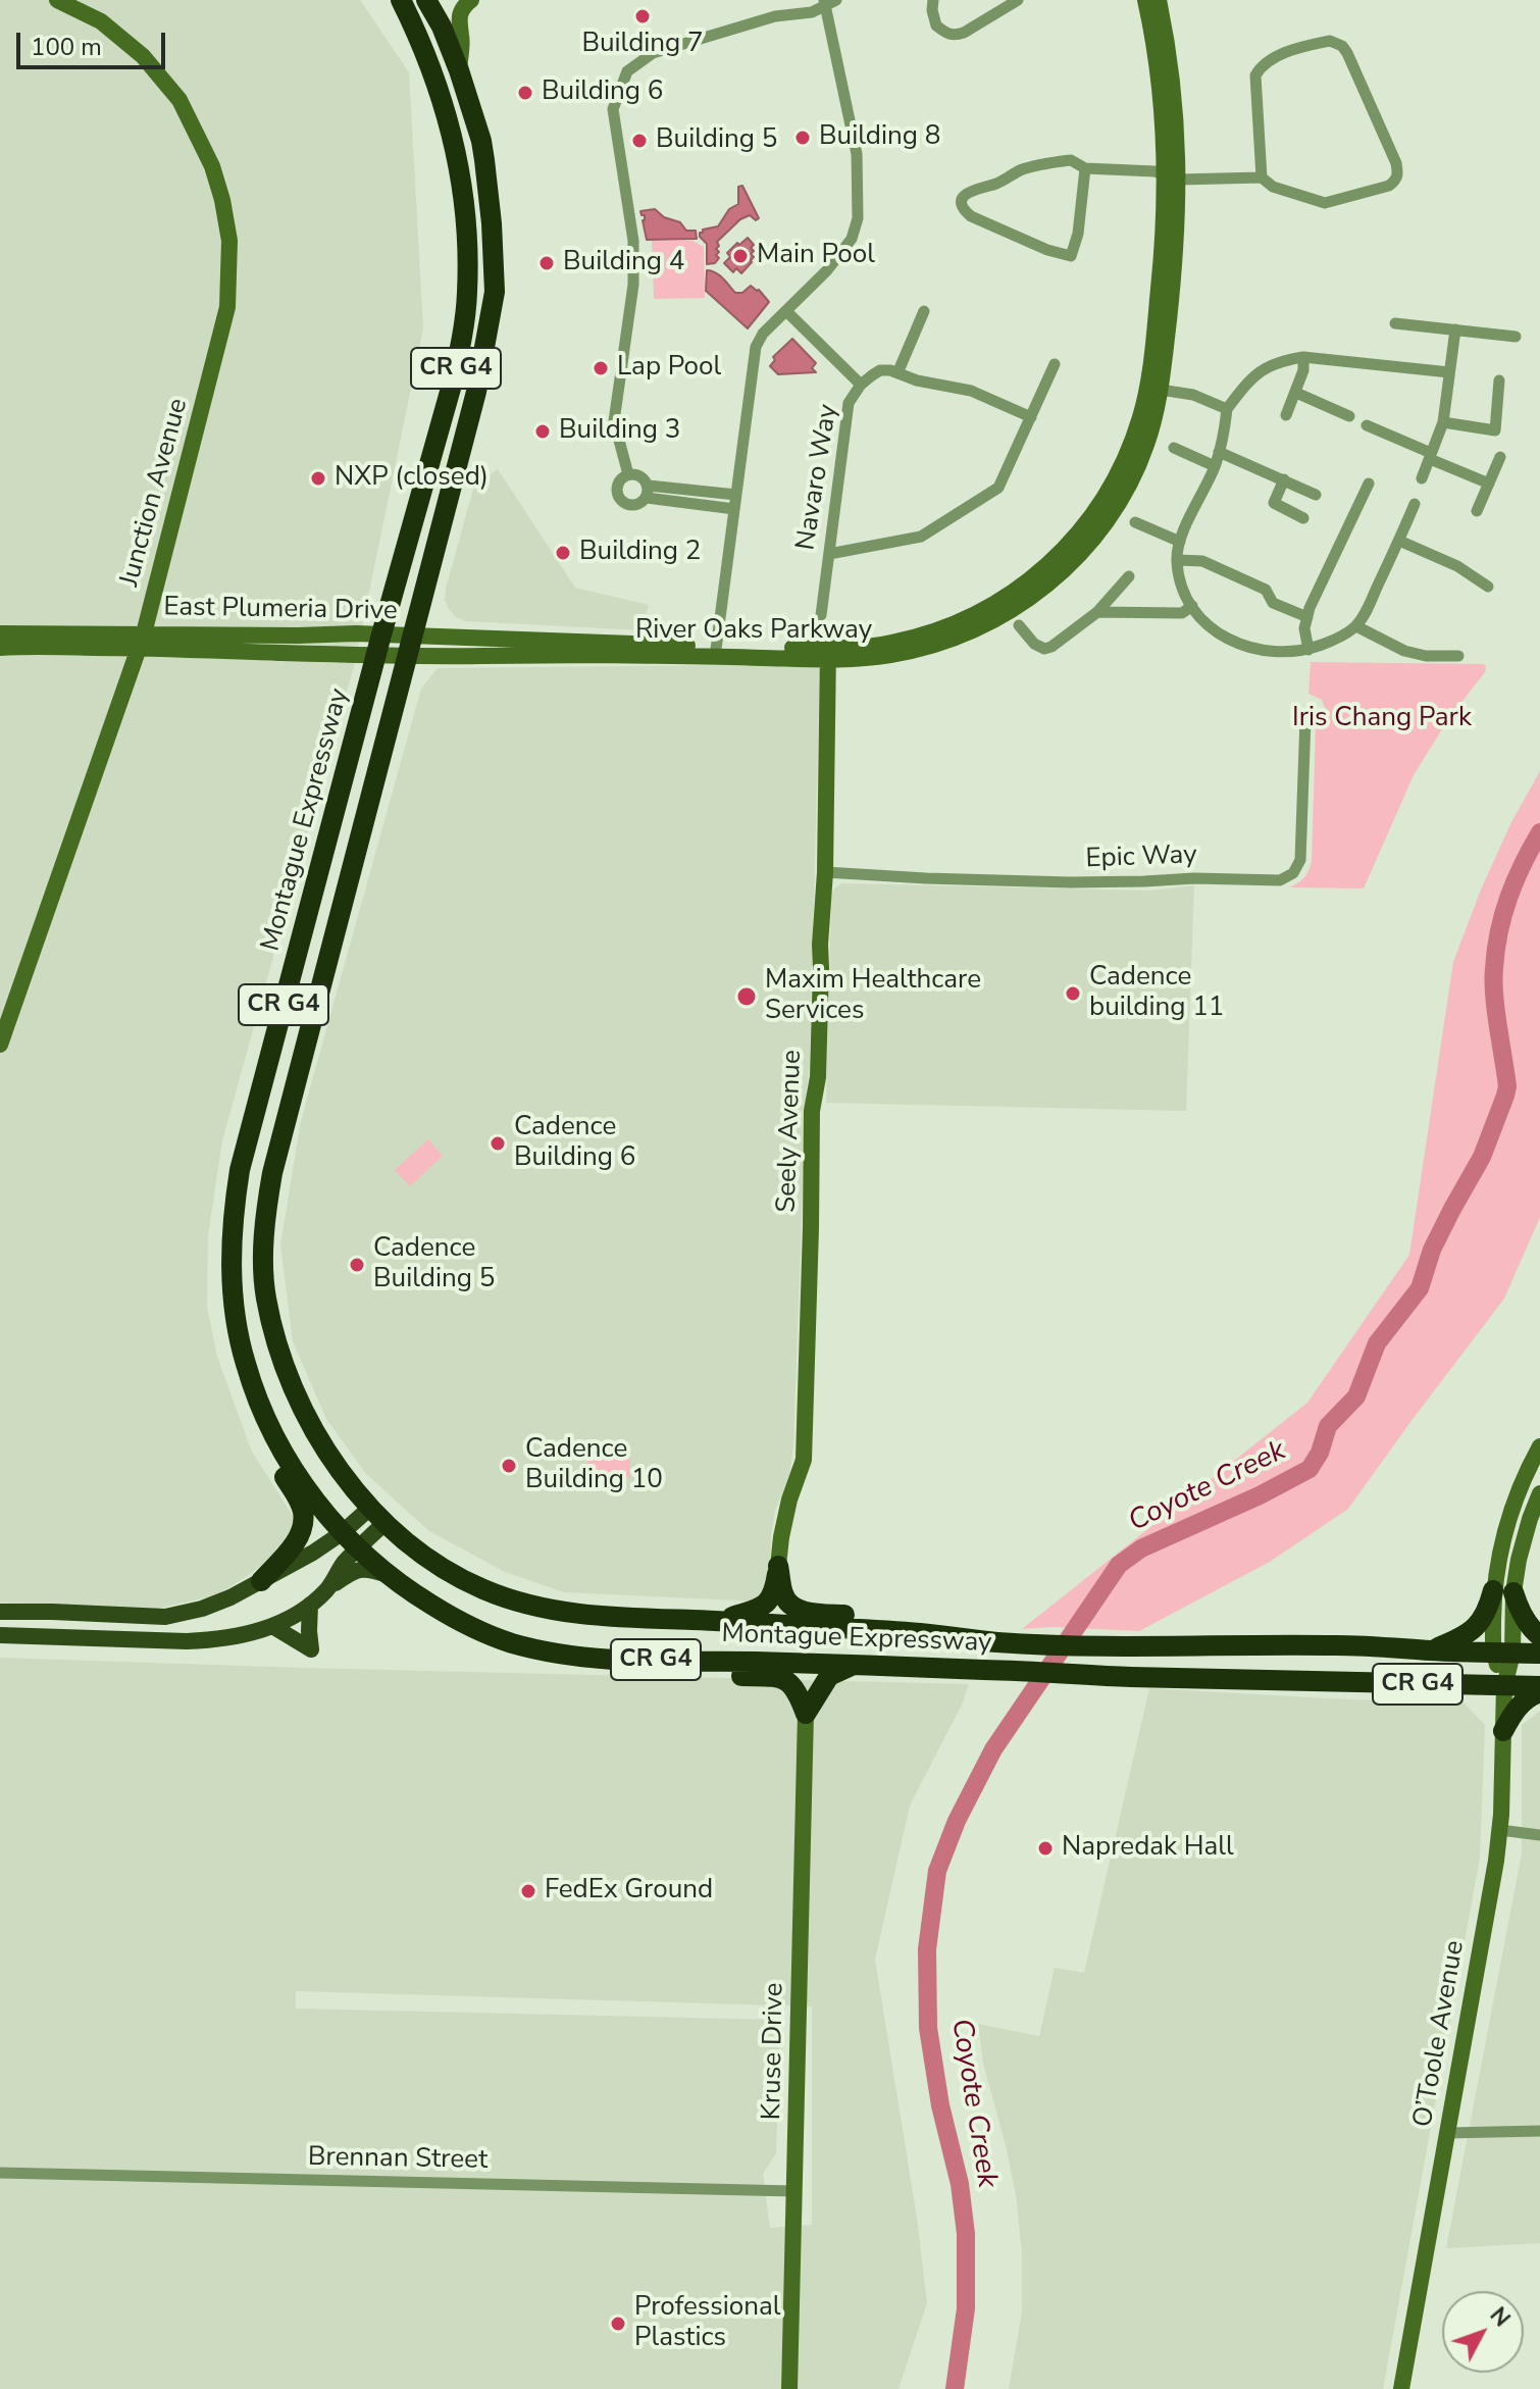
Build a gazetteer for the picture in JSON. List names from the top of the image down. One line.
{"streets":{"highway":["CR G4","Montague Expressway"],"street":["Navaro Way","Junction Avenue","East Plumeria Drive","River Oaks Parkway","Epic Way","Seely Avenue","O’Toole Avenue","Kruse Drive","Brennan Street"]},"crossings":[["Junction Avenue","East Plumeria Drive"],["East Plumeria Drive","River Oaks Parkway"],["East Plumeria Drive","Montague Expressway"],["River Oaks Parkway","Montague Expressway"],["River Oaks Parkway","Seely Avenue"],["Montague Expressway","O’Toole Avenue"],["Epic Way","Seely Avenue"],["Kruse Drive","Brennan Street"]],"water":["Coyote Creek"],"parks":["Iris Chang Park"],"places":["Building 7","Building 6","Building 8","Building 5","Main Pool","Building 4","Lap Pool","Building 3","NXP (closed)","Building 2","Cadence building 11","Maxim Healthcare Services","Cadence Building 6","Cadence Building 5","Cadence Building 10","Napredak Hall","FedEx Ground","Professional Plastics"],"scale_bar":"100 m","north":"top right"}
